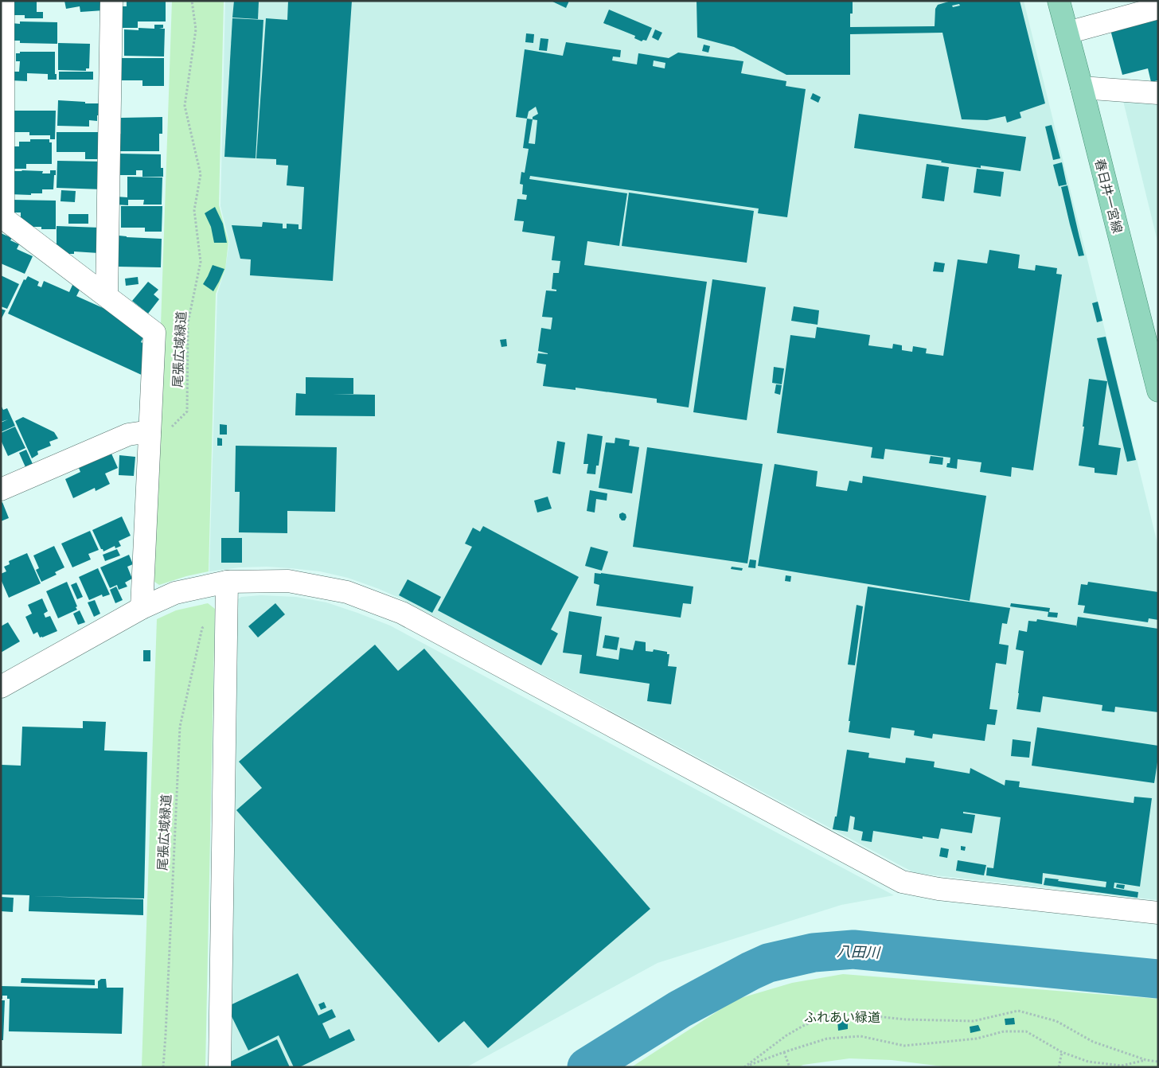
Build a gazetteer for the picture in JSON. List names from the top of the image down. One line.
{"streets":{"main road":["春日井一宮線"],"path":["尾張広域緑道"]},"water":["八田川"],"parks":["ふれあい緑道"]}
